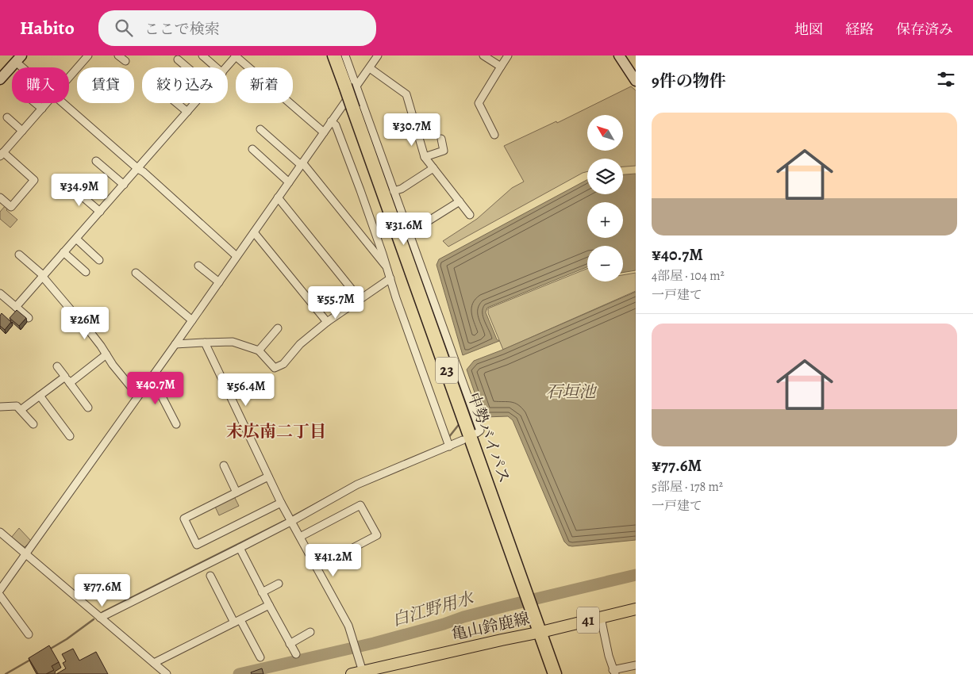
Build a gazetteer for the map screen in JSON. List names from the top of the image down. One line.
{"streets":{"highway":["23","中勢バイパス"],"main road":["41","亀山鈴鹿線"]},"crossings":[["中勢バイパス","亀山鈴鹿線"]],"districts":["末広南二丁目"],"water":["石垣池","白江野用水"],"north":"top left","page":{"header":"Habito","search":"ここで検索","nav":["地図","経路","保存済み"],"heading":"9件の物件","chip":["購入","賃貸","絞り込み","新着"],"list":[{"name":"¥40.7M","note":"4部屋 · 104 m² · 一戸建て"},{"name":"¥77.6M","note":"5部屋 · 178 m² · 一戸建て"}],"price":["¥30.7M","¥34.9M","¥31.6M","¥55.7M","¥26M","¥40.7M","¥56.4M","¥41.2M","¥77.6M"],"map_buttons":["+","−"]}}
